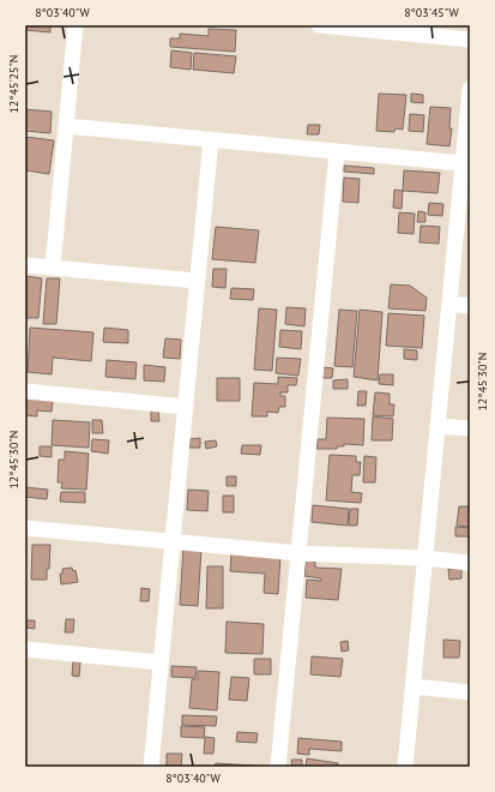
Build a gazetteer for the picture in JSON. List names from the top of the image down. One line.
{"coordinates":["8°03'40\"W","8°03'45\"W","12°45'25\"N","12°45'30\"N"]}
